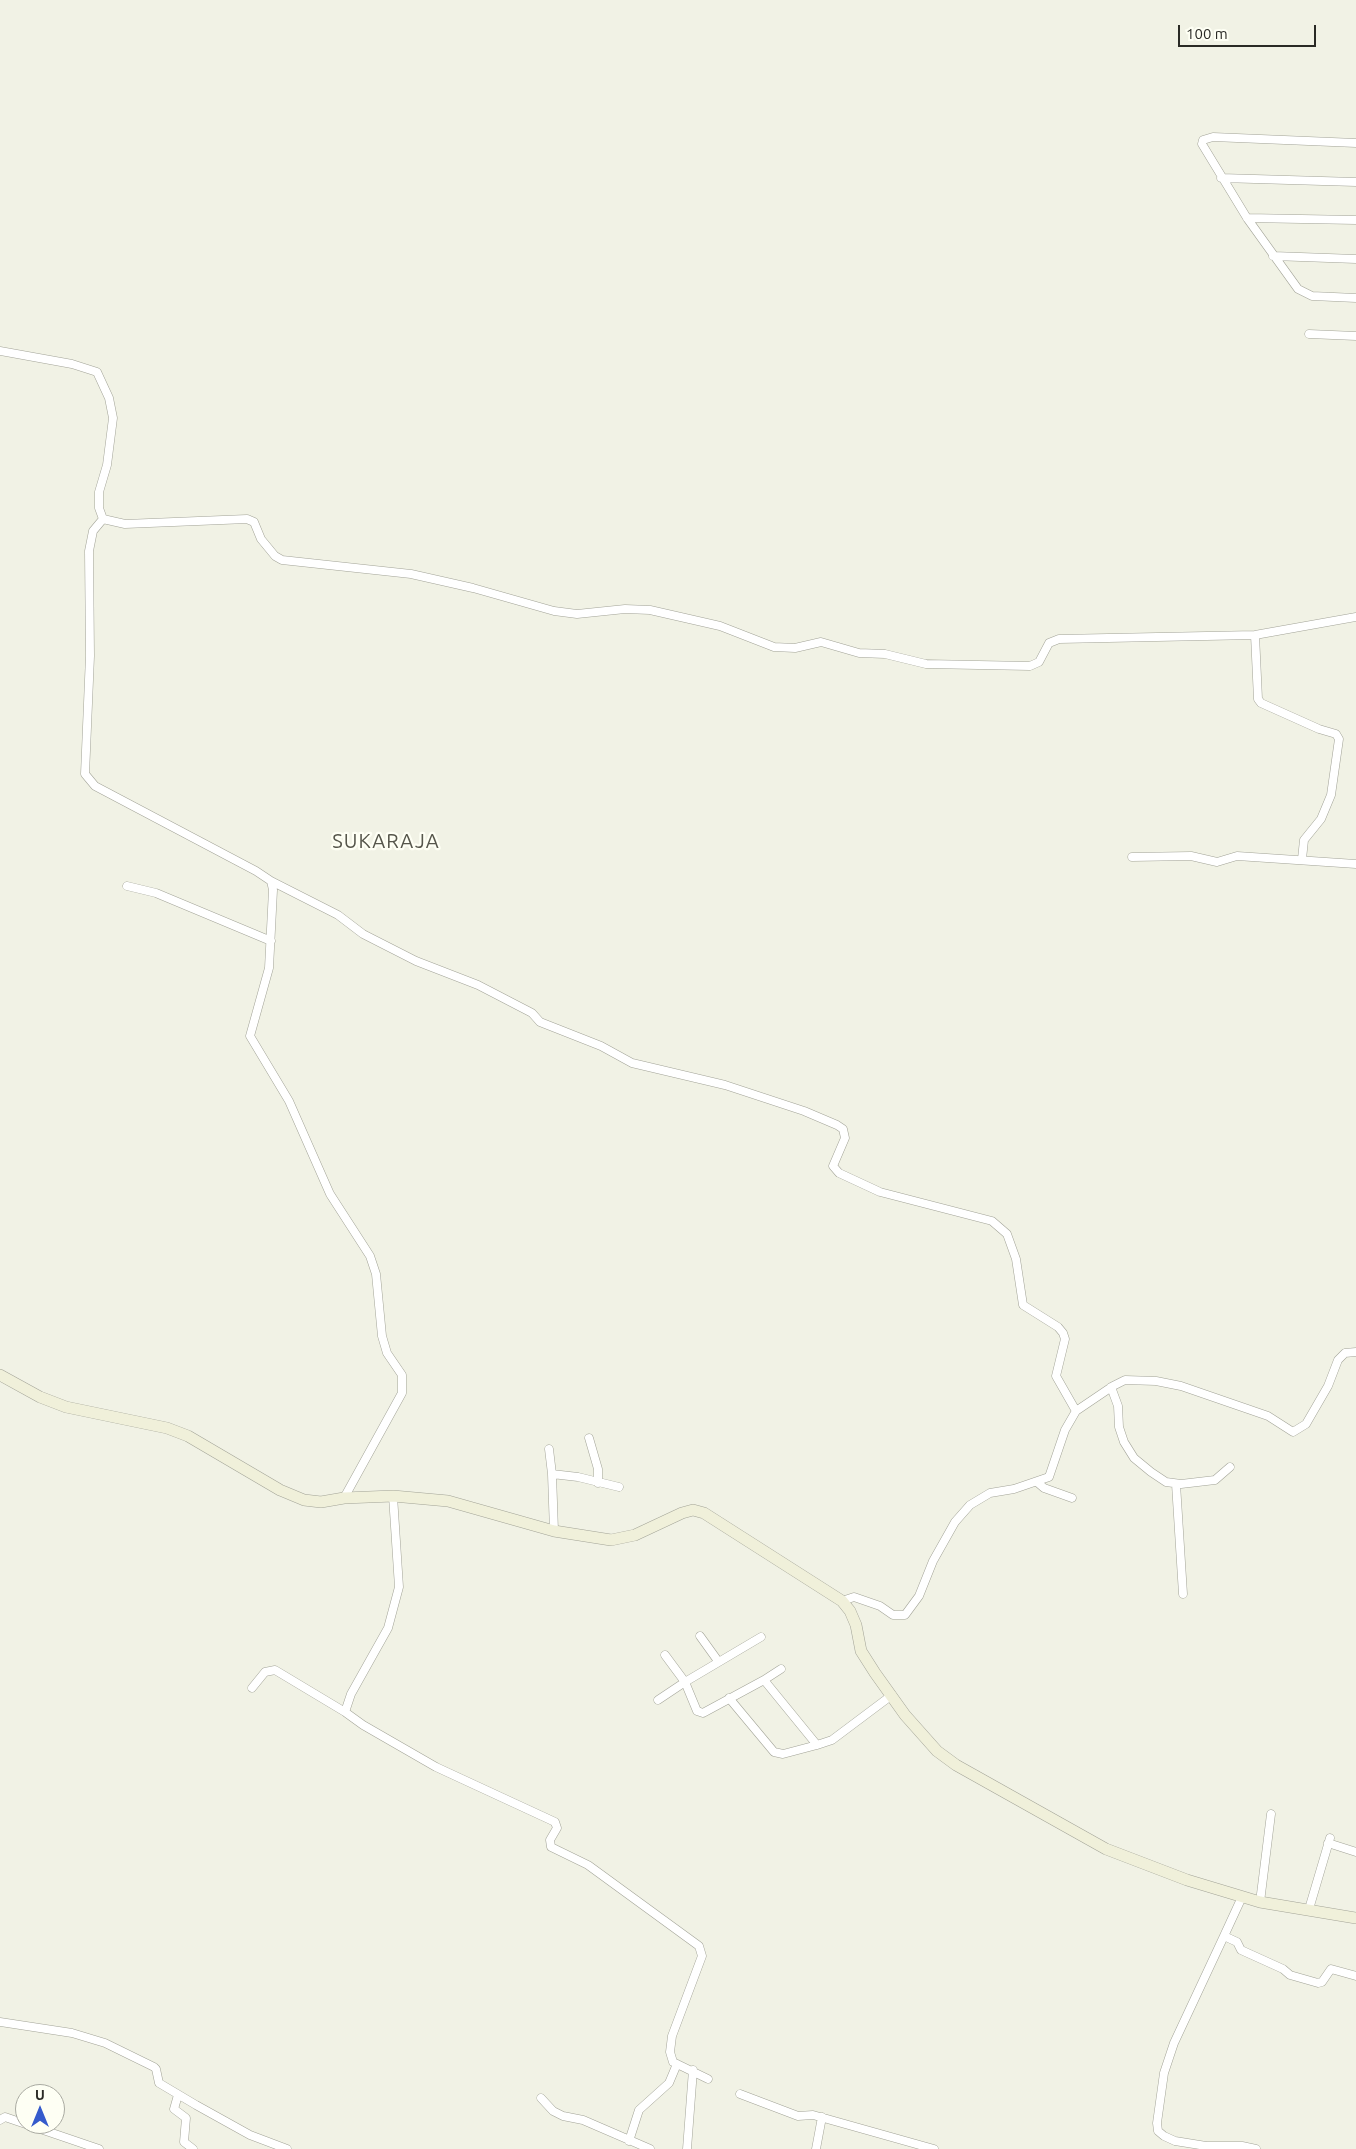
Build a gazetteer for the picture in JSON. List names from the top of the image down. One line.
{"districts":["SUKARAJA"],"scale_bar":"100 m","north":"top"}
